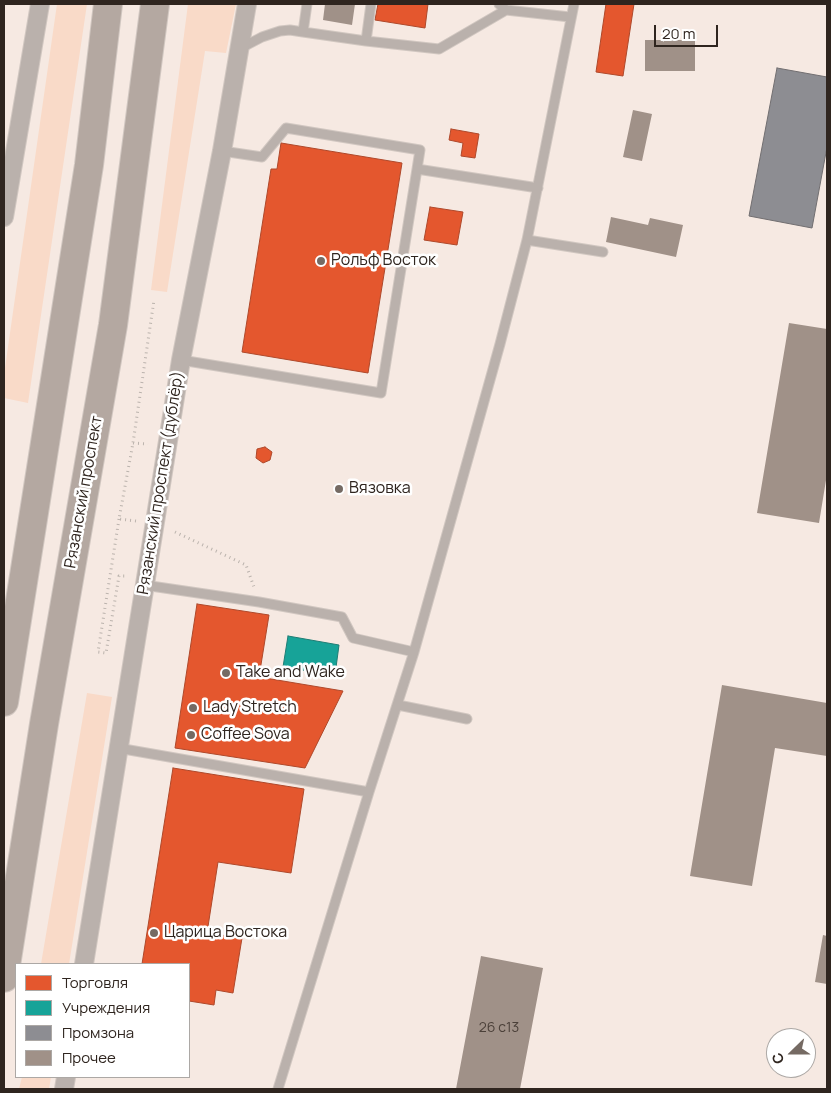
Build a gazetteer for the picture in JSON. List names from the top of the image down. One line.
{"streets":{"main road":["Рязанский проспект"],"street":["Рязанский проспект (дублёр)"]},"places":["Рольф Восток","Вязовка","Take and Wake","Lady Stretch","Coffee Sova","Царица Востока"],"house_numbers":["26 с13"],"legend":["Торговля","Учреждения","Промзона","Прочее"],"scale_bar":"20 m","north":"left"}
